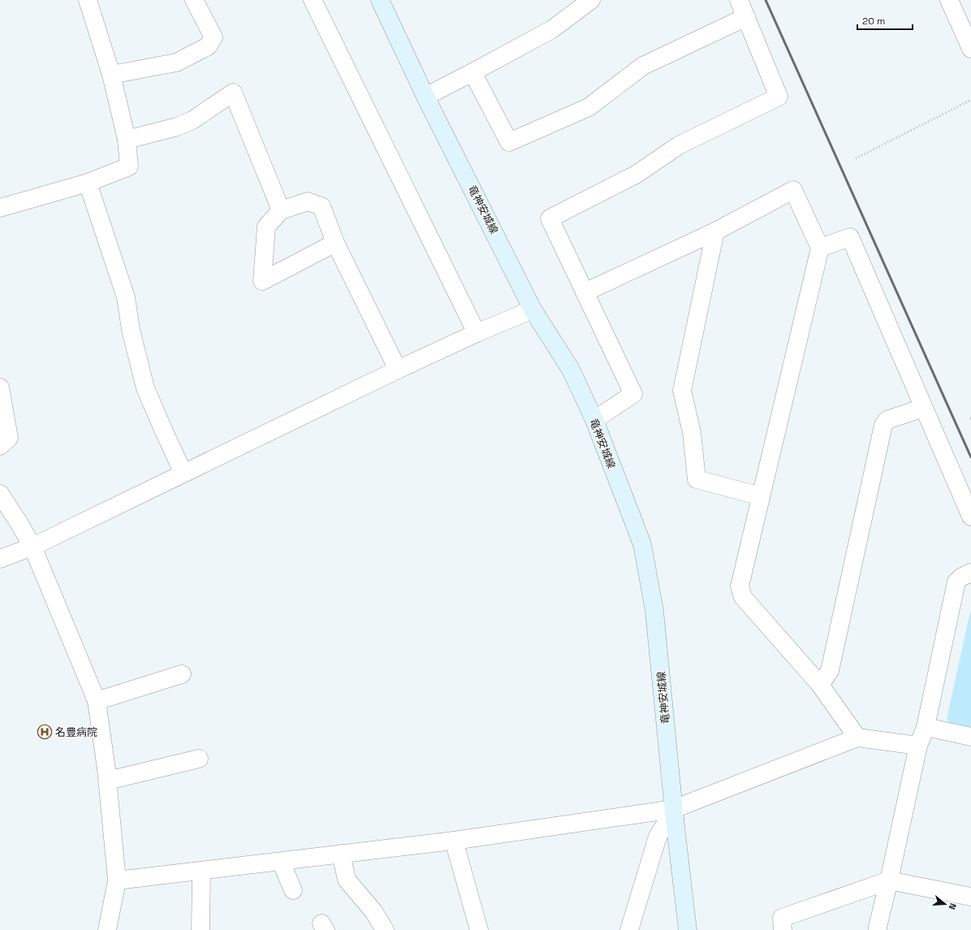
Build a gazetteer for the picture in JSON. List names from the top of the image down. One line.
{"streets":{"street":["竜神安城線"]},"places":{"hospital":["名豊病院"]},"scale_bar":"20 m","north":"right"}
